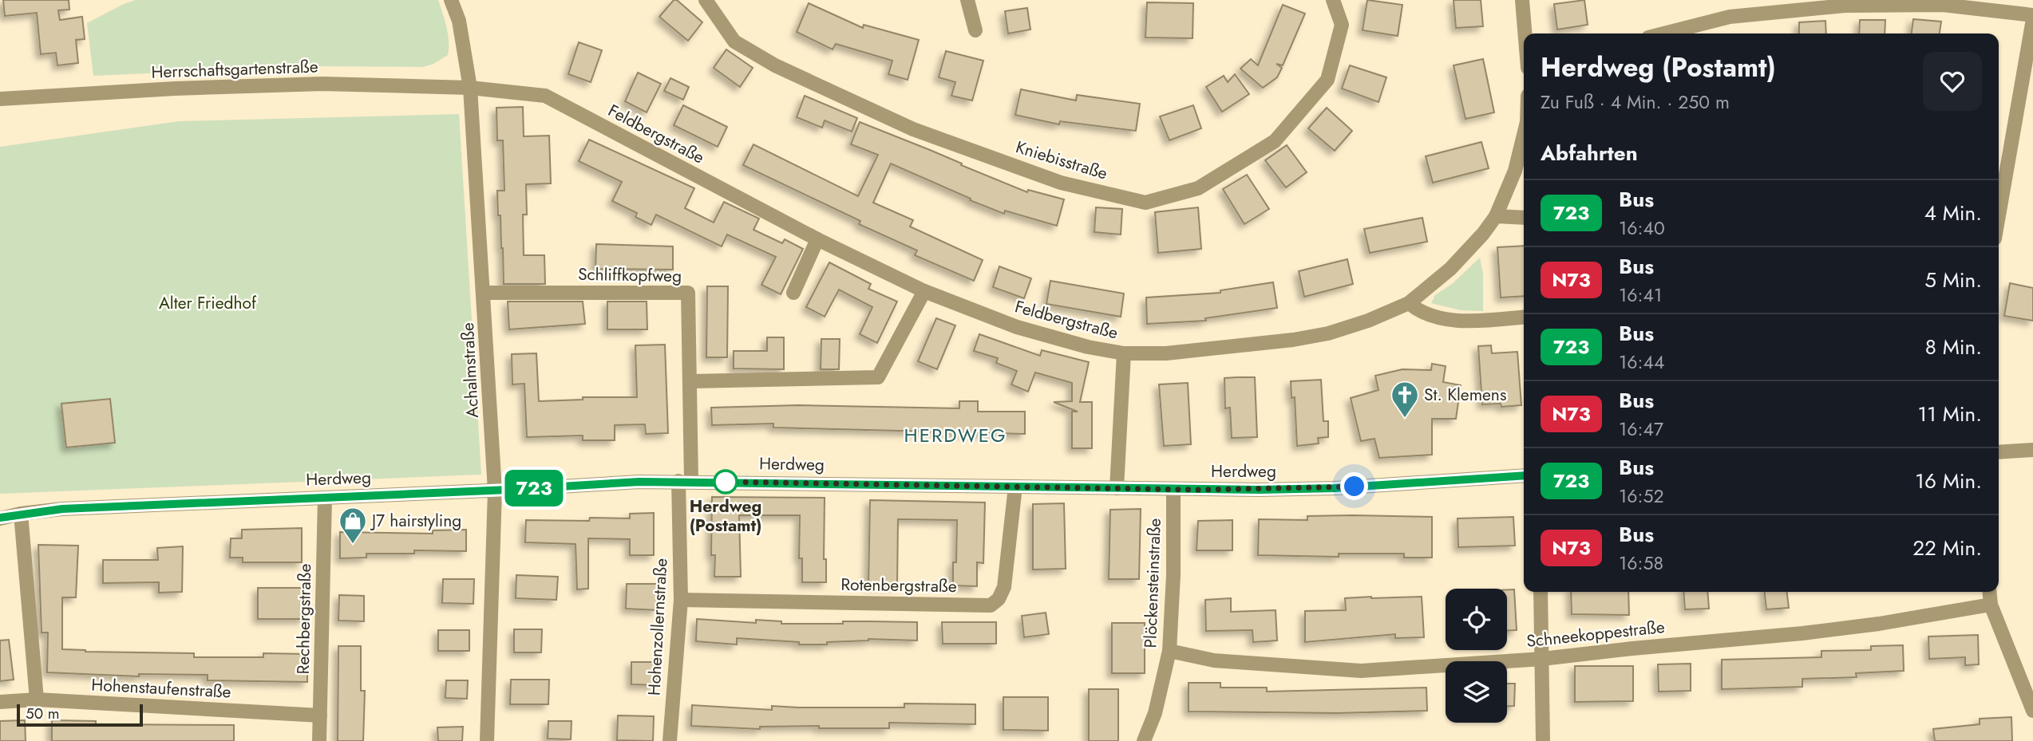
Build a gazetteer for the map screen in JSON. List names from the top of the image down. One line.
{"streets":{"street":["Herrschaftsgartenstraße","Feldbergstraße","Kniebisstraße","Schliffkopfweg","Achalmstraße","Herdweg","Plöckensteinstraße","Rotenbergstraße","Rechbergstraße","Hohenzollernstraße","Schneekoppestraße","Hohenstaufenstraße"]},"crossings":[["Herrschaftsgartenstraße","Feldbergstraße"],["Herrschaftsgartenstraße","Achalmstraße"],["Feldbergstraße","Achalmstraße"],["Feldbergstraße","Herdweg"],["Schliffkopfweg","Achalmstraße"],["Schliffkopfweg","Herdweg"],["Schliffkopfweg","Hohenzollernstraße"],["Achalmstraße","Herdweg"],["Herdweg","Plöckensteinstraße"],["Herdweg","Rotenbergstraße"],["Herdweg","Rechbergstraße"],["Herdweg","Hohenzollernstraße"],["Plöckensteinstraße","Schneekoppestraße"],["Rotenbergstraße","Hohenzollernstraße"],["Rechbergstraße","Hohenstaufenstraße"]],"districts":["HERDWEG"],"parks":["Alter Friedhof"],"places":{"church":["St. Klemens"],"other":["Herdweg (Postamt)"],"shop":["J7 hairstyling"]},"lines":["bus line 723"],"scale_bar":"50 m","page":{"on_map":"723","heading":[["Herdweg (Postamt)","Zu Fuß · 4 Min. · 250 m"],"Abfahrten"],"list":[{"mark":"723","name":"Bus","note":"16:40","value":"4 Min."},{"mark":"N73","name":"Bus","note":"16:41","value":"5 Min."},{"mark":"723","name":"Bus","note":"16:44","value":"8 Min."},{"mark":"N73","name":"Bus","note":"16:47","value":"11 Min."},{"mark":"723","name":"Bus","note":"16:52","value":"16 Min."},{"mark":"N73","name":"Bus","note":"16:58","value":"22 Min."}],"scale":"50 m"}}
